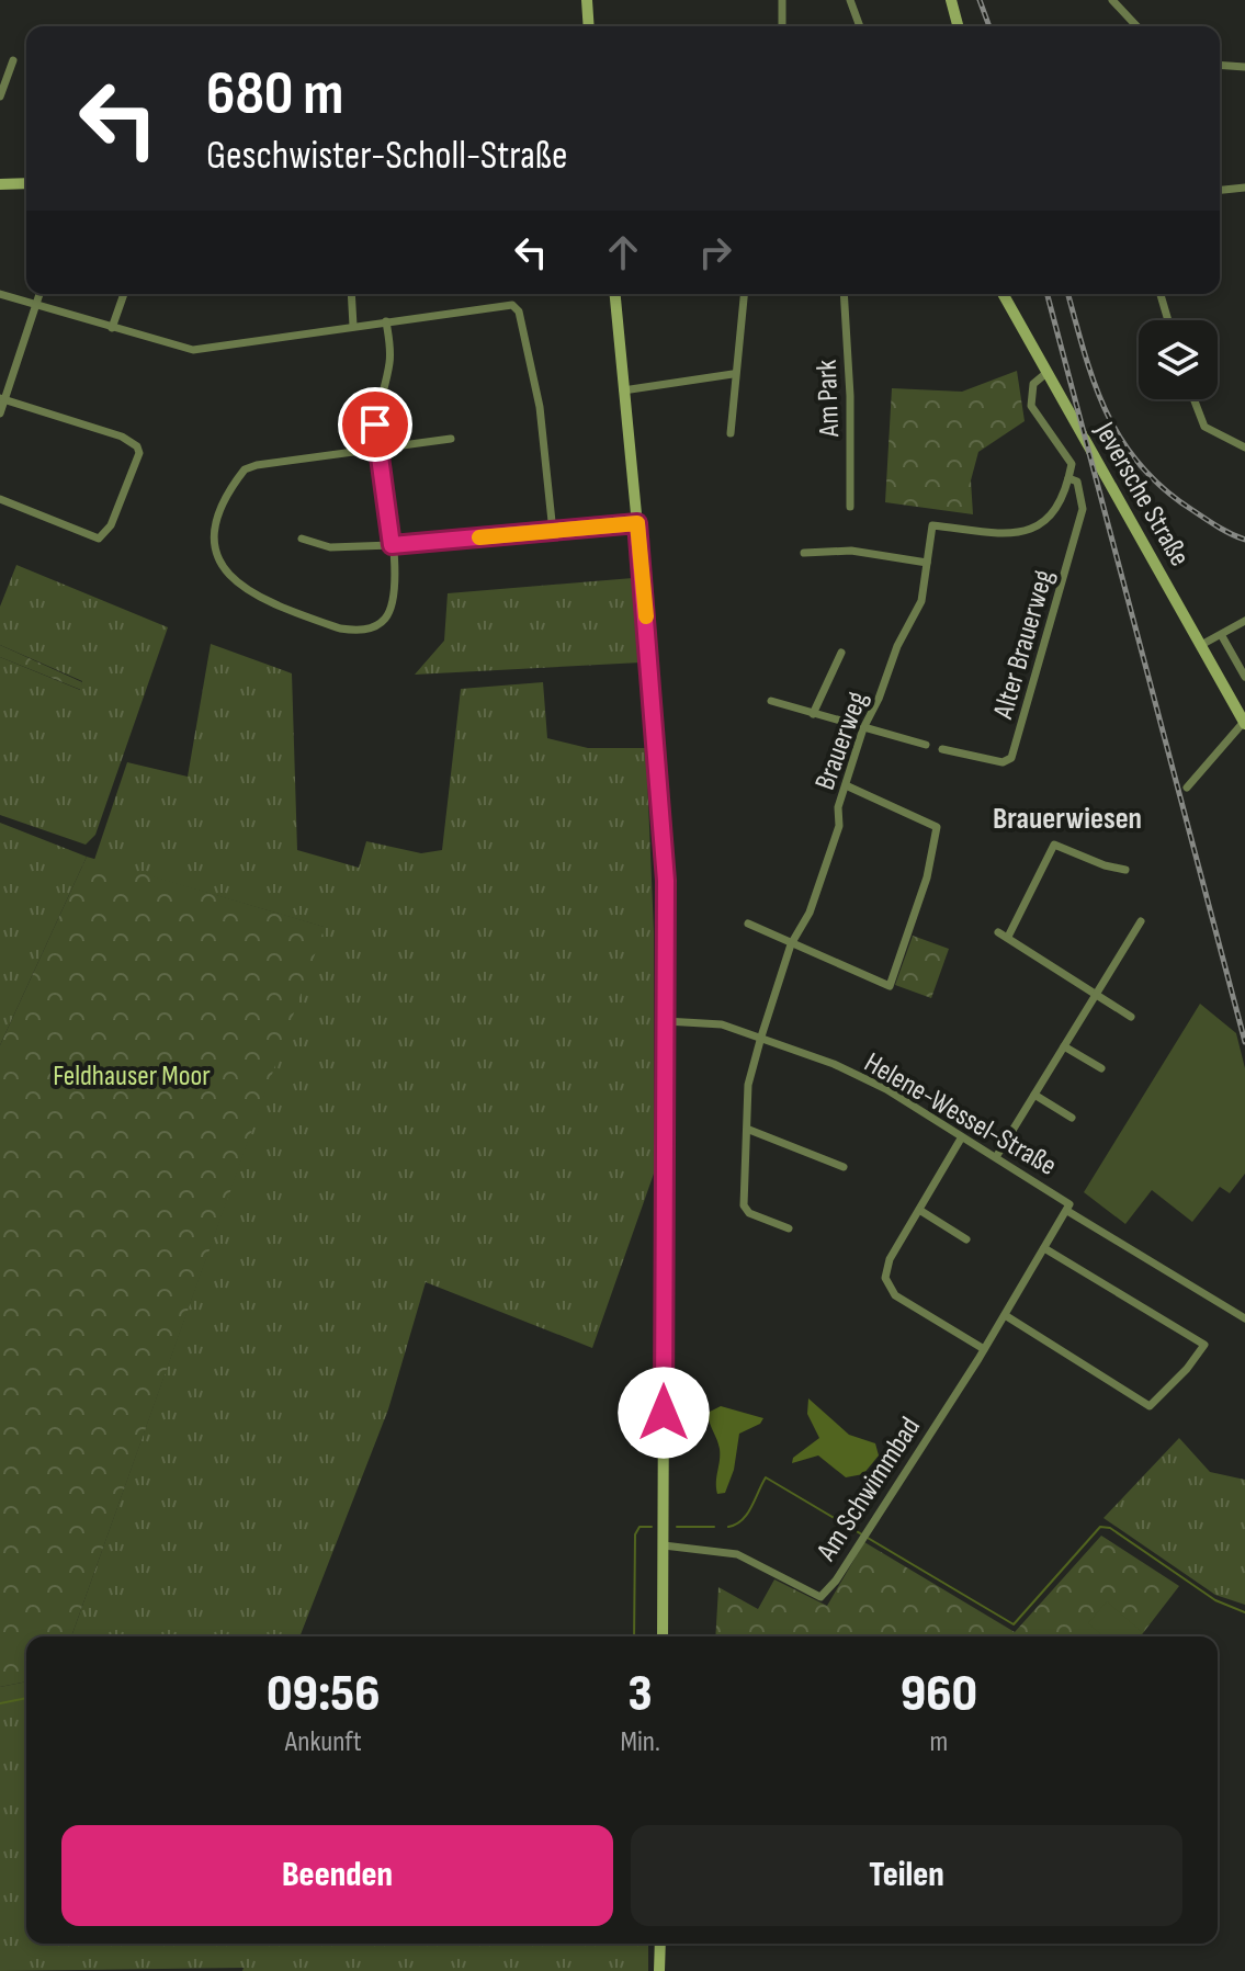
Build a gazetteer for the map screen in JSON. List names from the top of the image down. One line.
{"streets":{"street":["Am Park","Jeversche Straße","Alter Brauerweg","Brauerweg","Helene-Wessel-Straße","Am Schwimmbad"]},"crossings":[["Alter Brauerweg","Brauerweg"],["Brauerweg","Helene-Wessel-Straße"],["Helene-Wessel-Straße","Am Schwimmbad"]],"districts":["Brauerwiesen"],"parks":["Feldhauser Moor"],"page":{"turn":["680 m","Geschwister-Scholl-Straße"],"eta":["09:56","Ankunft","3","Min.","960","m"],"buttons":["Beenden","Teilen"]}}
